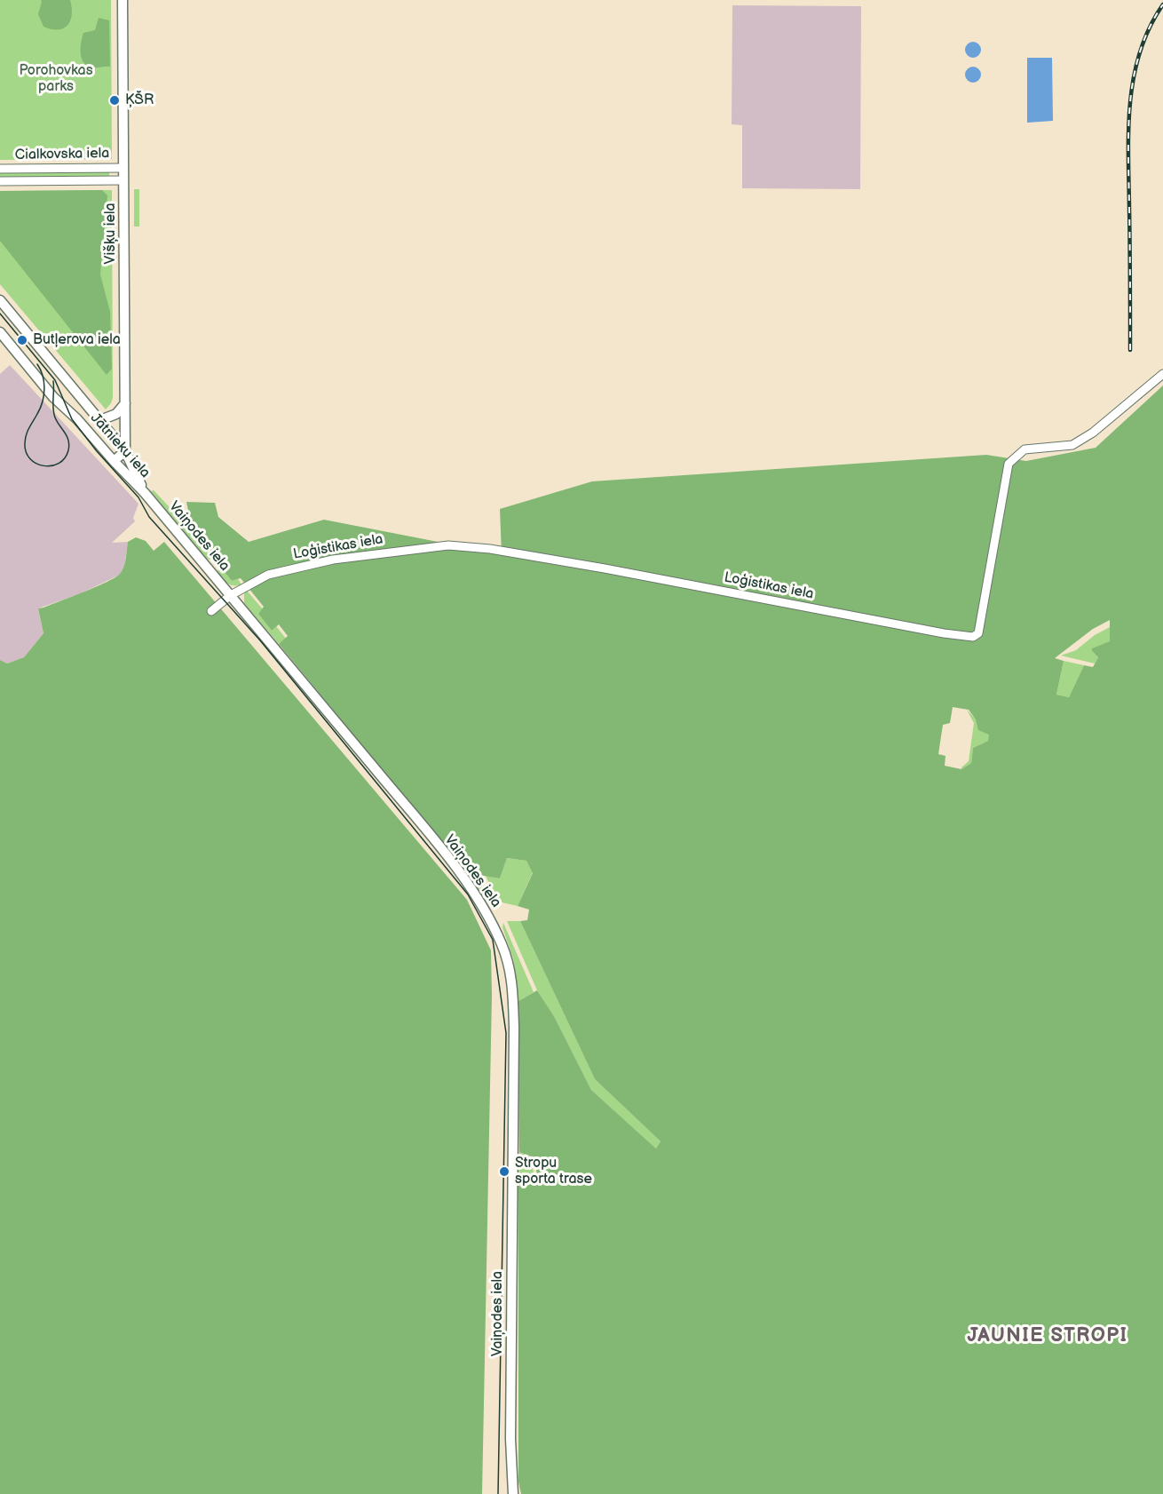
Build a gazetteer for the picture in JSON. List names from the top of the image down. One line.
{"streets":{"street":["Cialkovska iela","Višķu iela","Jātnieku iela","Vaiņodes iela","Loģistikas iela"]},"crossings":[["Cialkovska iela","Višķu iela"],["Višķu iela","Jātnieku iela"],["Jātnieku iela","Vaiņodes iela"],["Vaiņodes iela","Loģistikas iela"]],"districts":["JAUNIE STROPI"],"parks":["Porohovkas parks"],"places":["ĶŠR","Butļerova iela","Stropu sporta trase"]}
